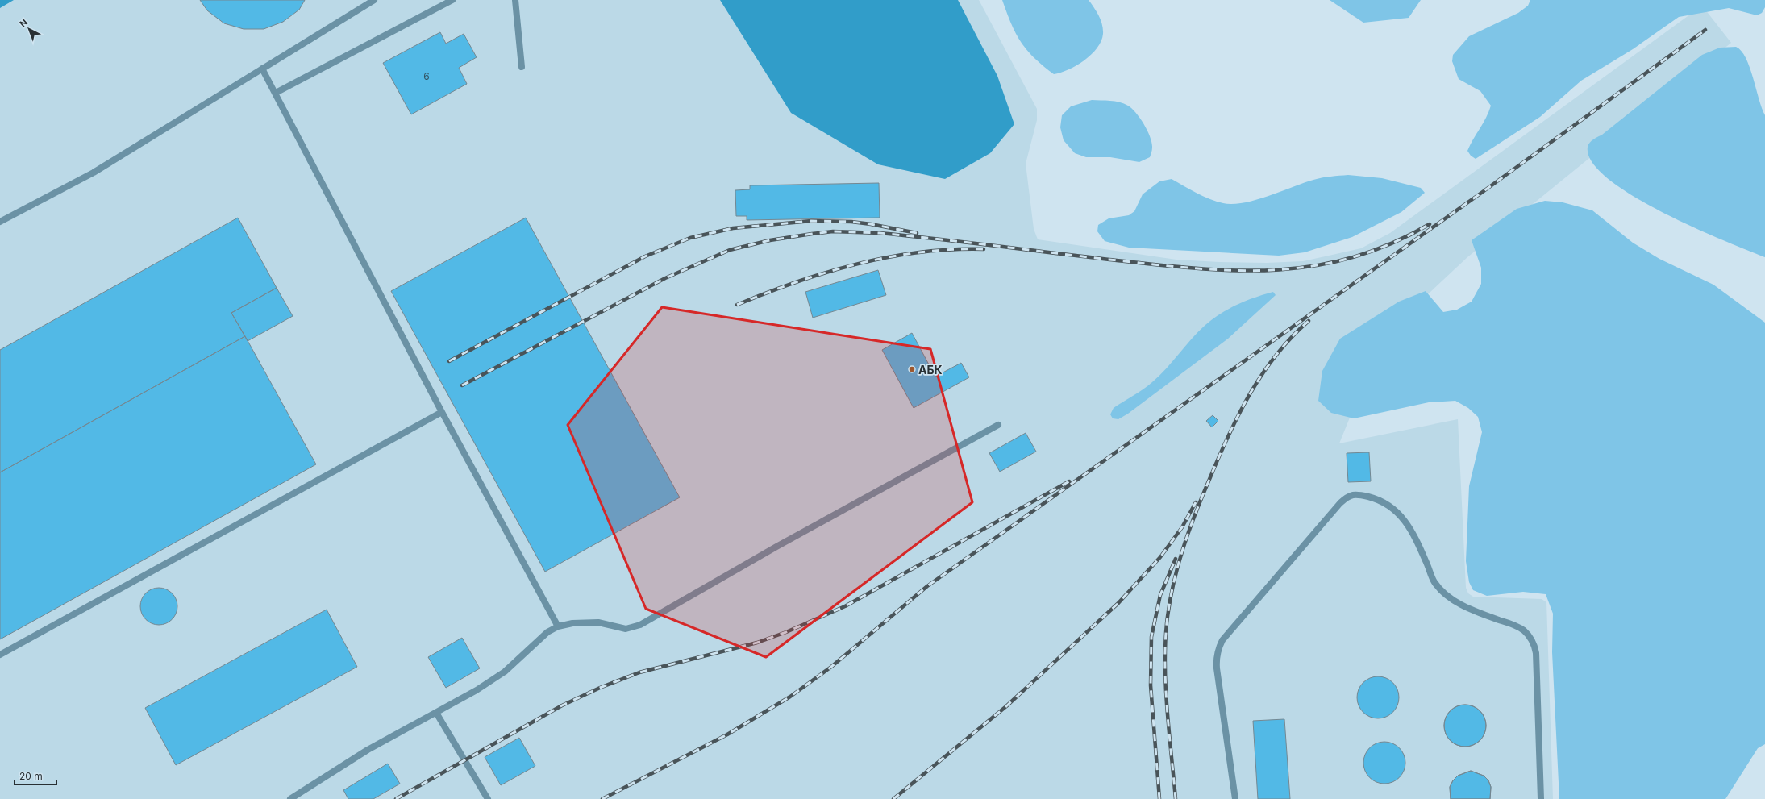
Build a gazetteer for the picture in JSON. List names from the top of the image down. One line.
{"places":["АБК"],"house_numbers":["6"],"scale_bar":"20 m","north":"top left"}
